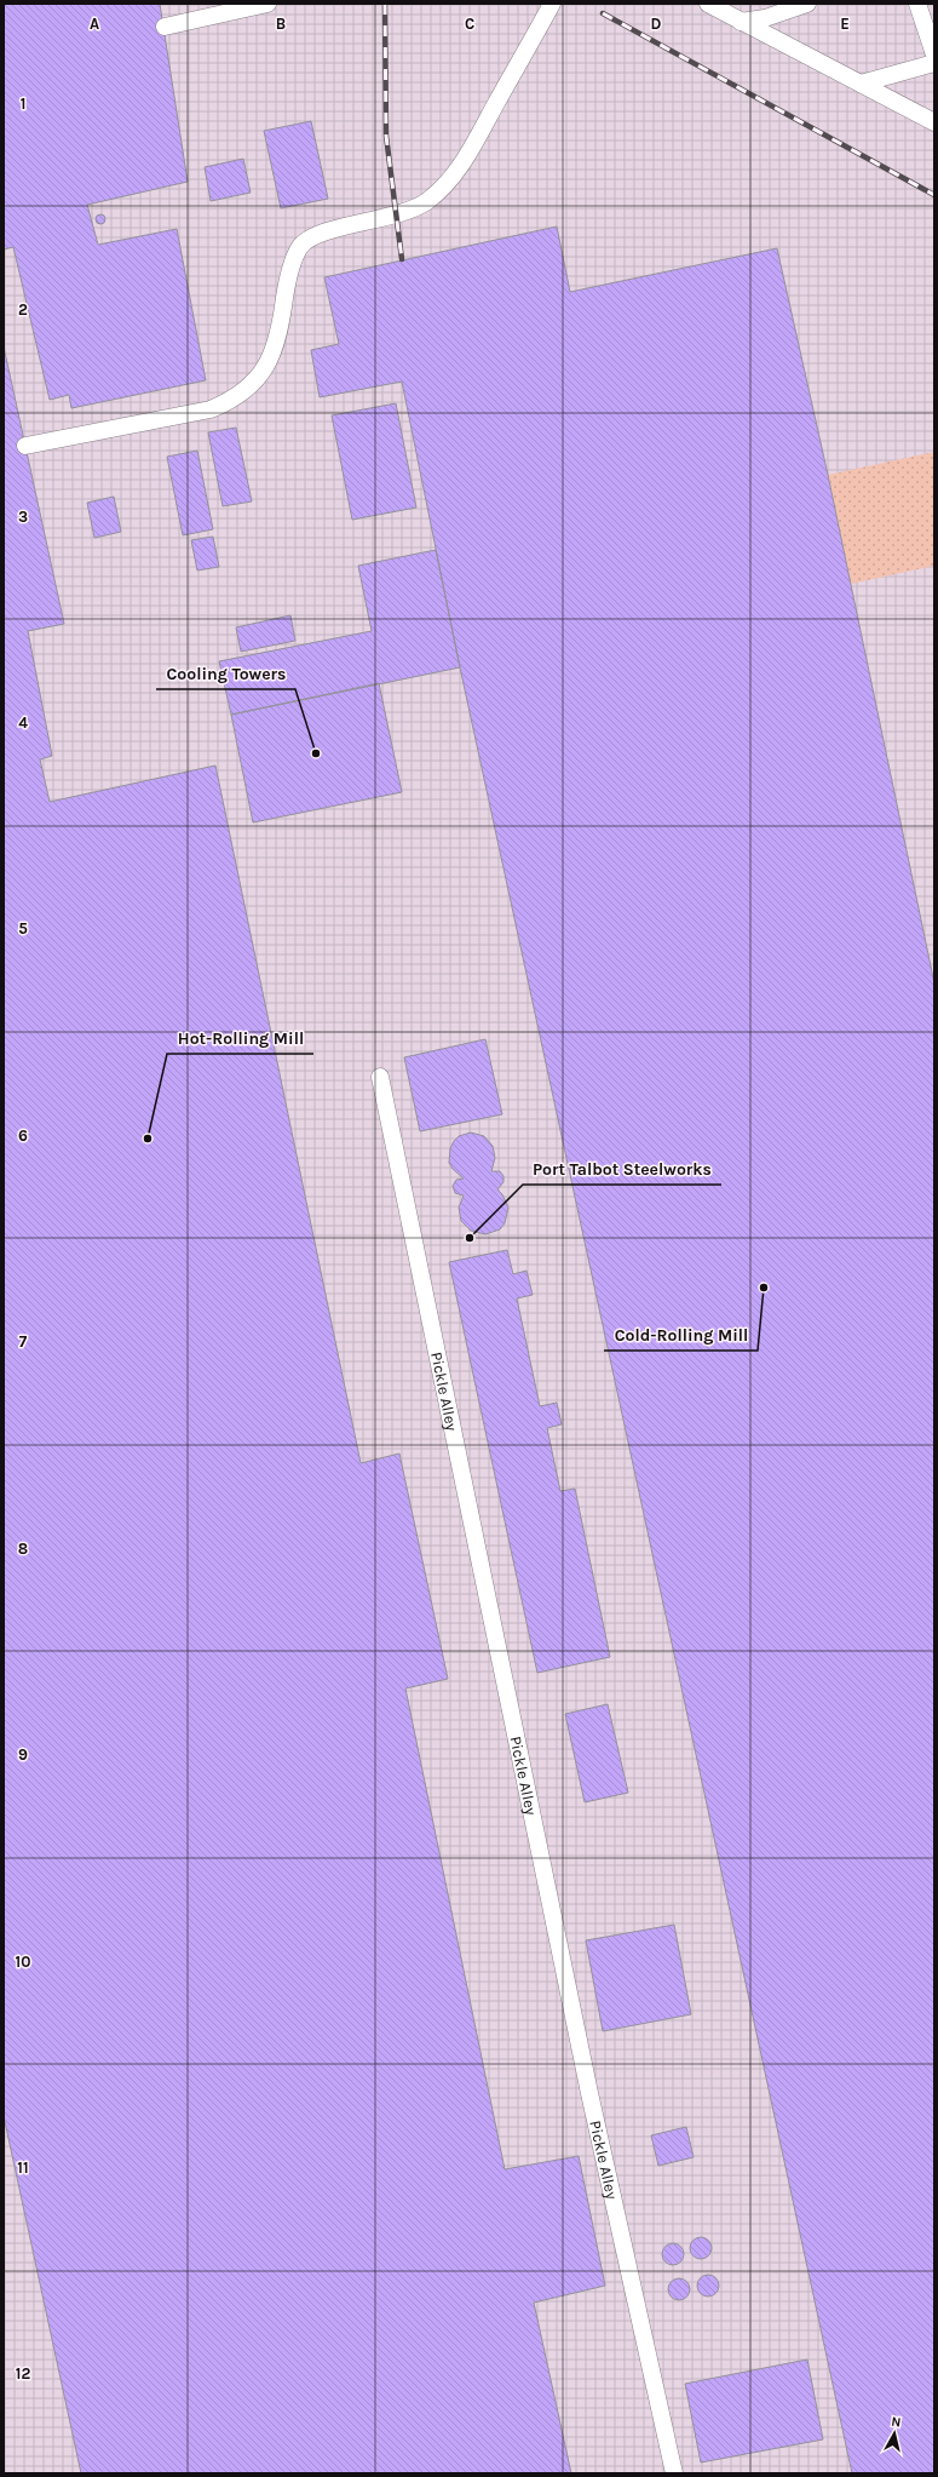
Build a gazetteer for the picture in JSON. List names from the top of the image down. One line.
{"streets":{"lane":["Pickle Alley"]},"places":["Cooling Towers","Hot-Rolling Mill","Port Talbot Steelworks","Cold-Rolling Mill"],"north":"top","grid":{"columns":["A","B","C","D","E"],"rows":["1","2","3","4","5","6","7","8","9","10","11","12"]}}
